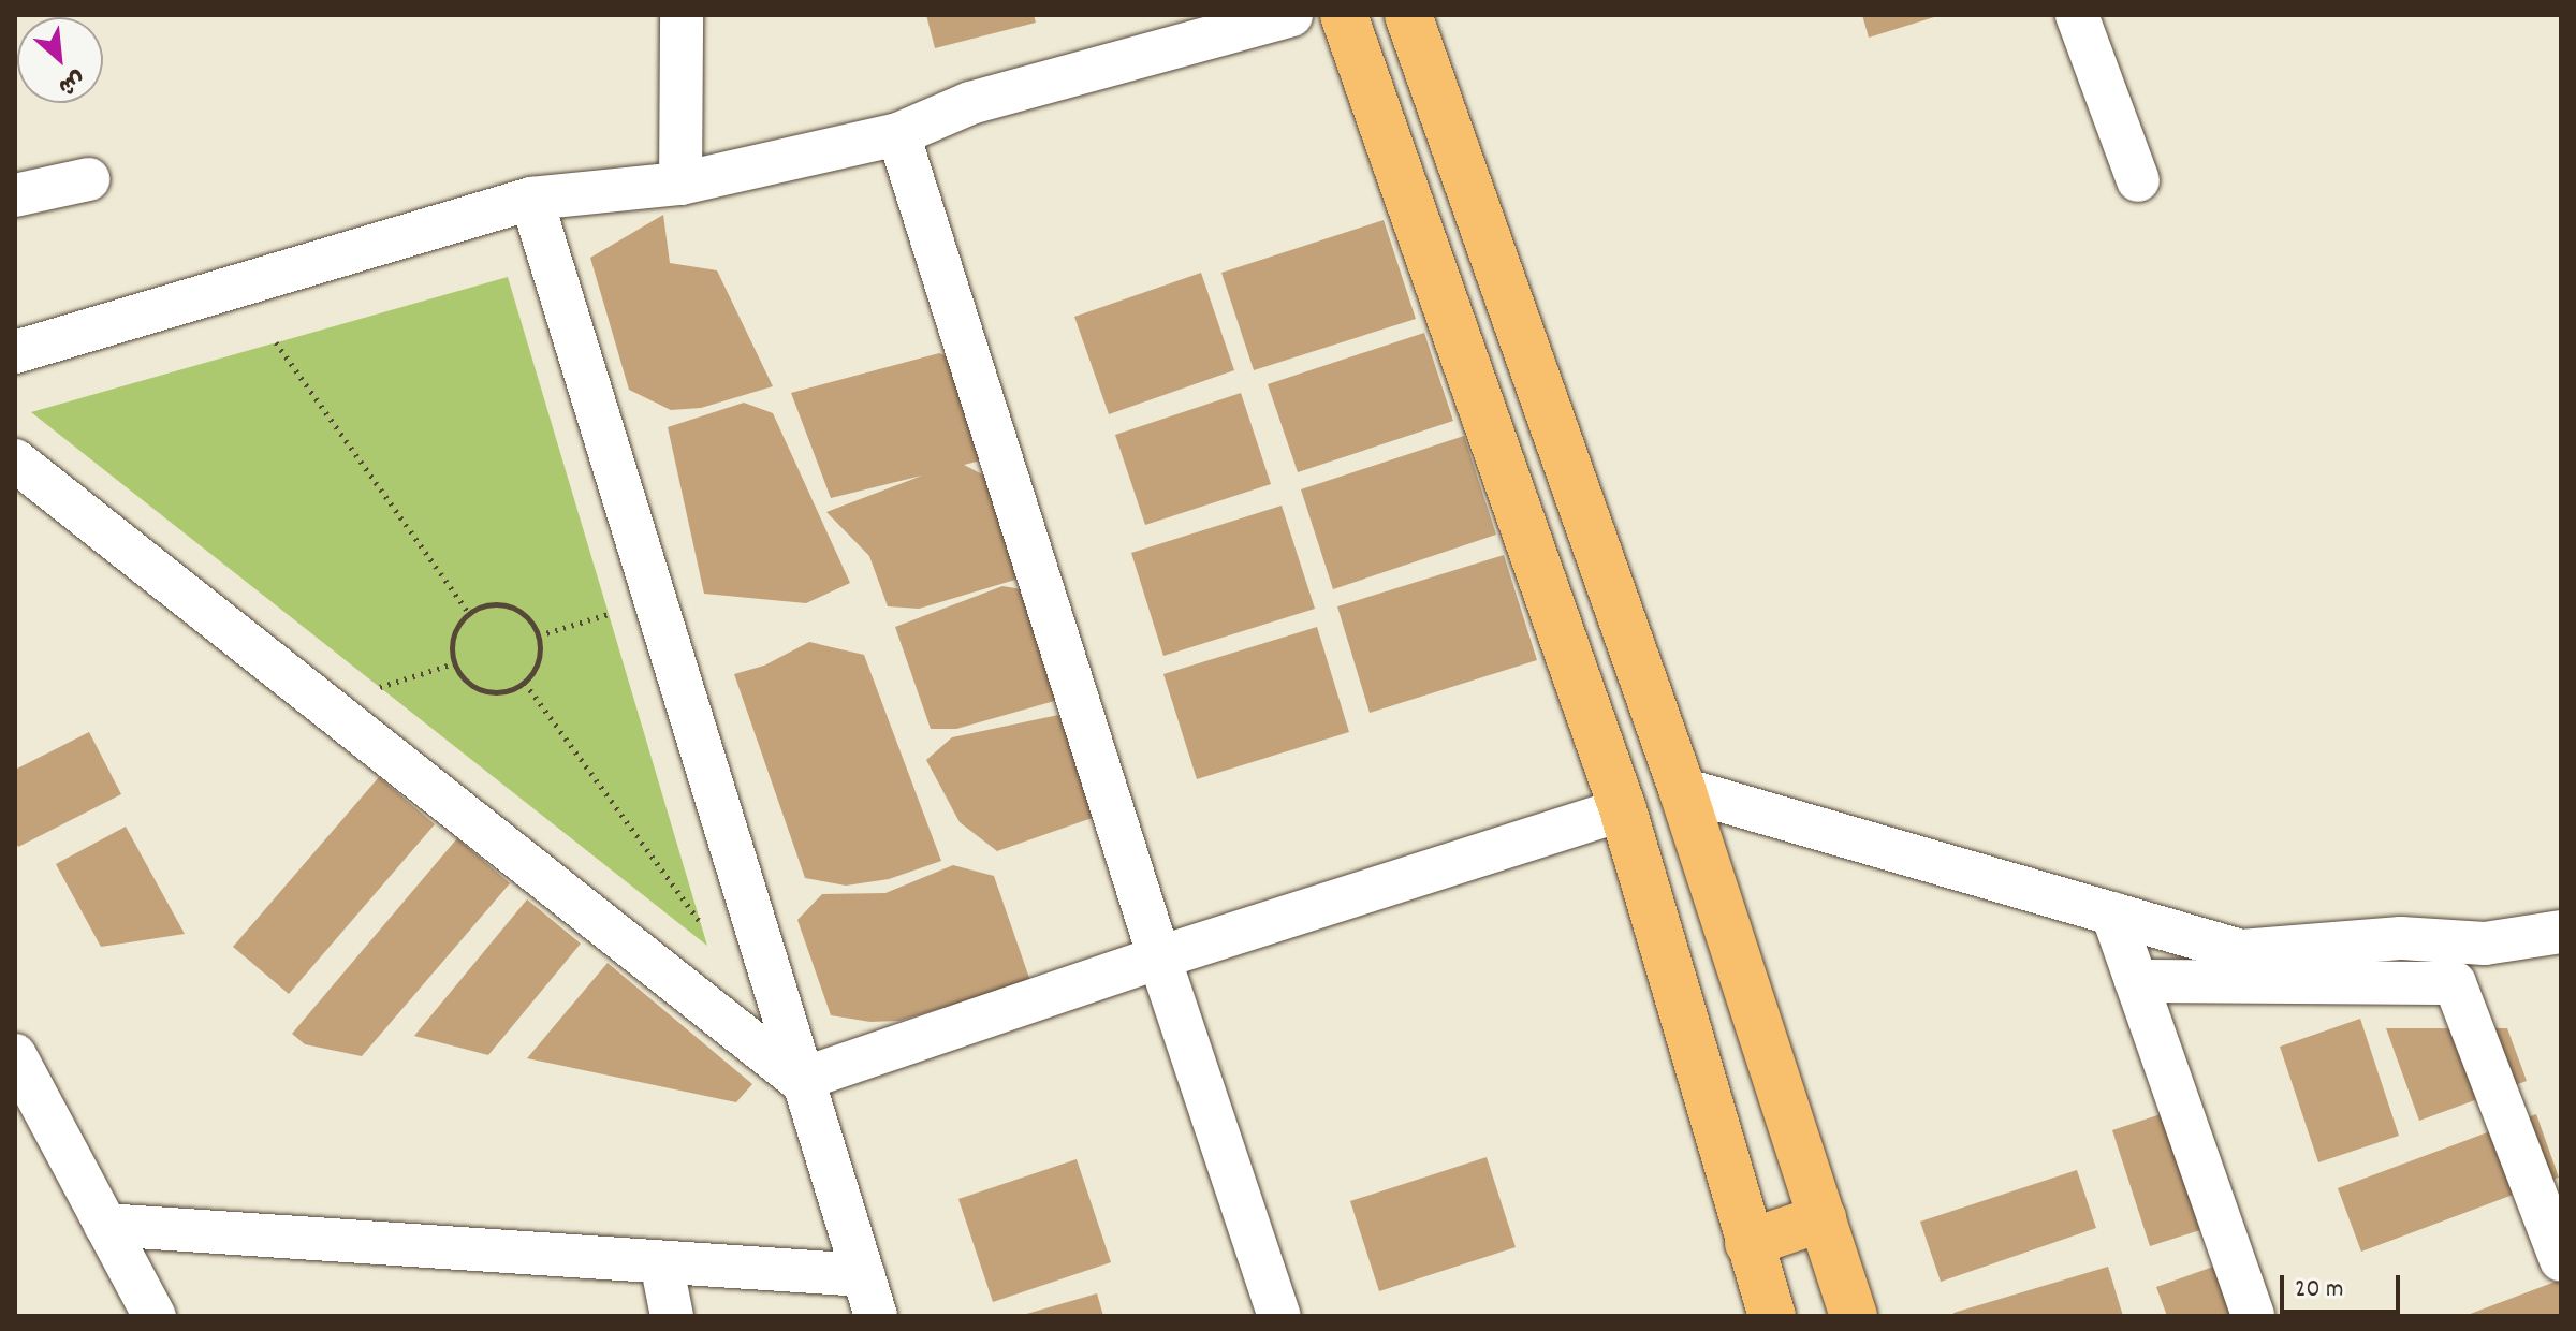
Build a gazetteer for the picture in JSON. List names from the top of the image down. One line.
{"scale_bar":"20 m","north":"bottom right"}
